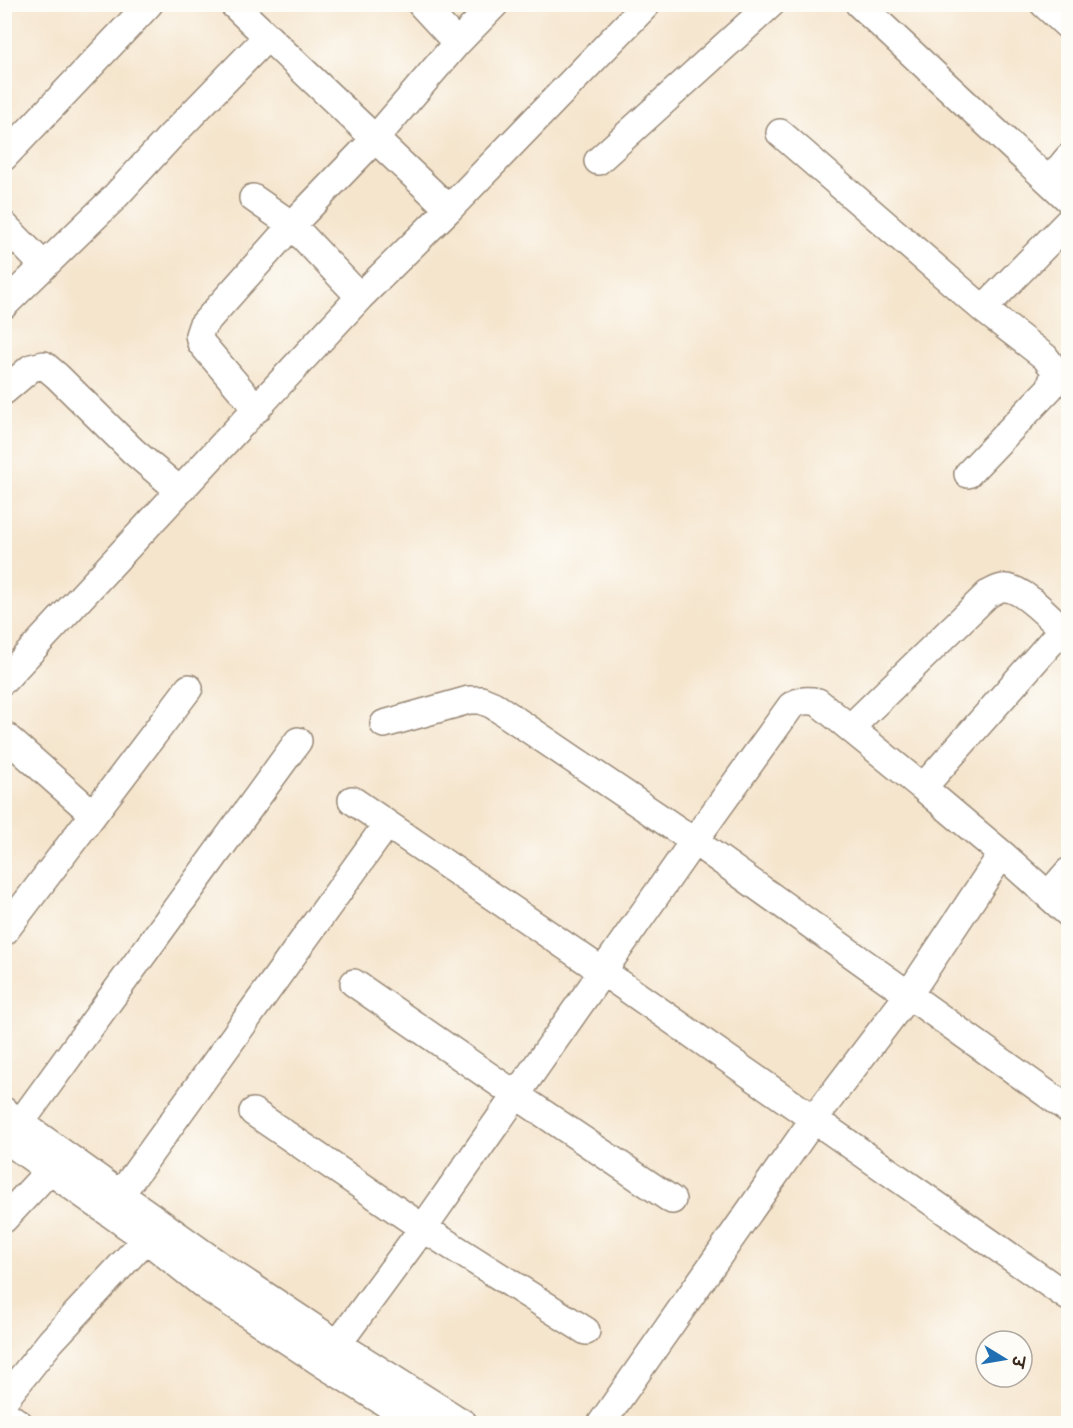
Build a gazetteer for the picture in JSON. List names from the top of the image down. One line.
{"north":"right"}
